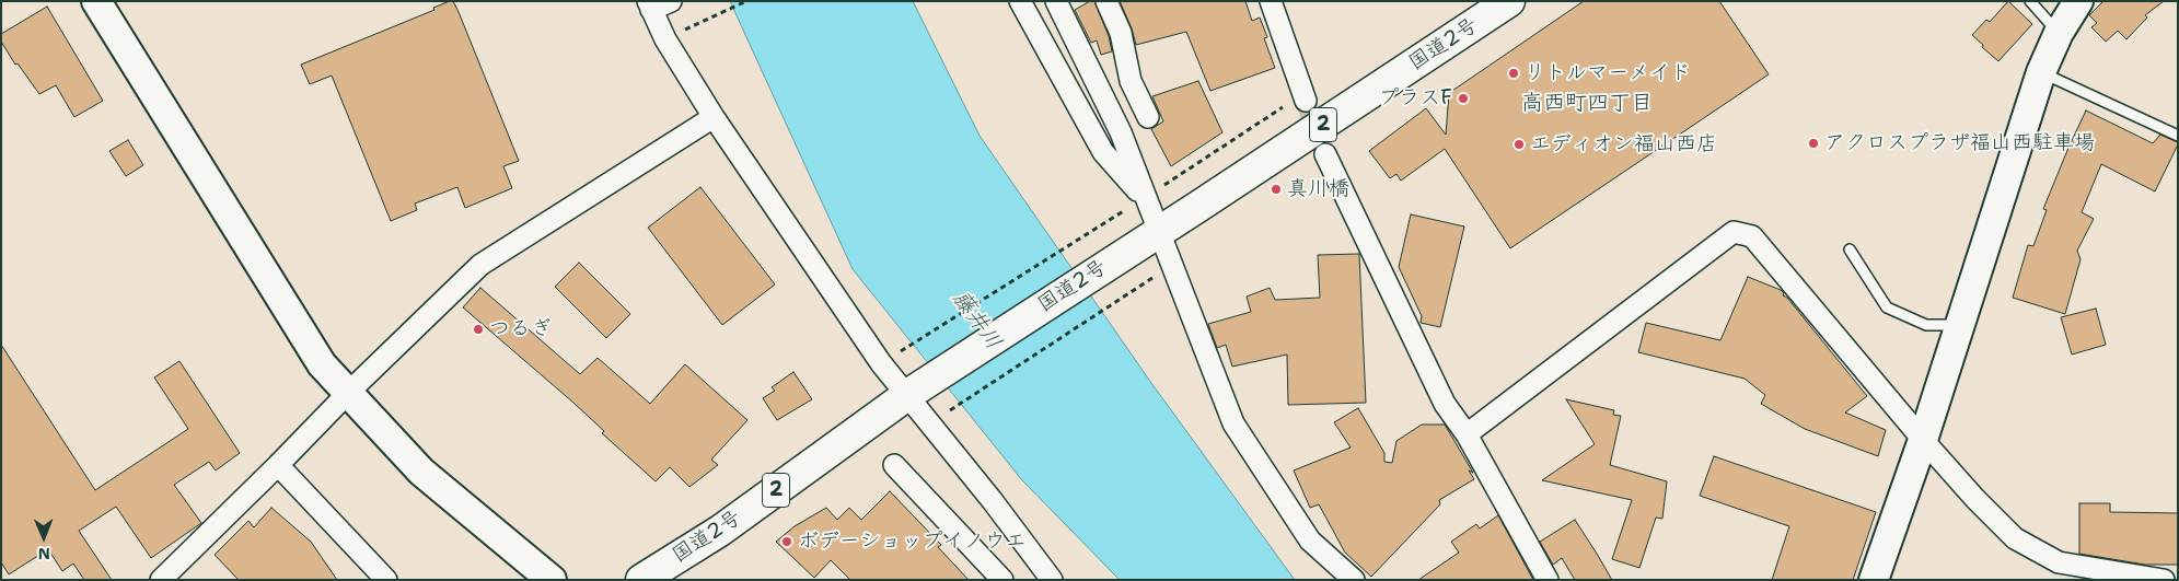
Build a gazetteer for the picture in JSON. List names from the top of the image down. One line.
{"streets":{"highway":["国道2号","2"]},"districts":["高西町四丁目"],"water":["藤井川"],"places":["リトルマーメイド","プラスF","アクロスプラザ福山西駐車場","エディオン福山西店","真川橋","つるぎ","ボデーショップイノウエ"],"north":"bottom"}
